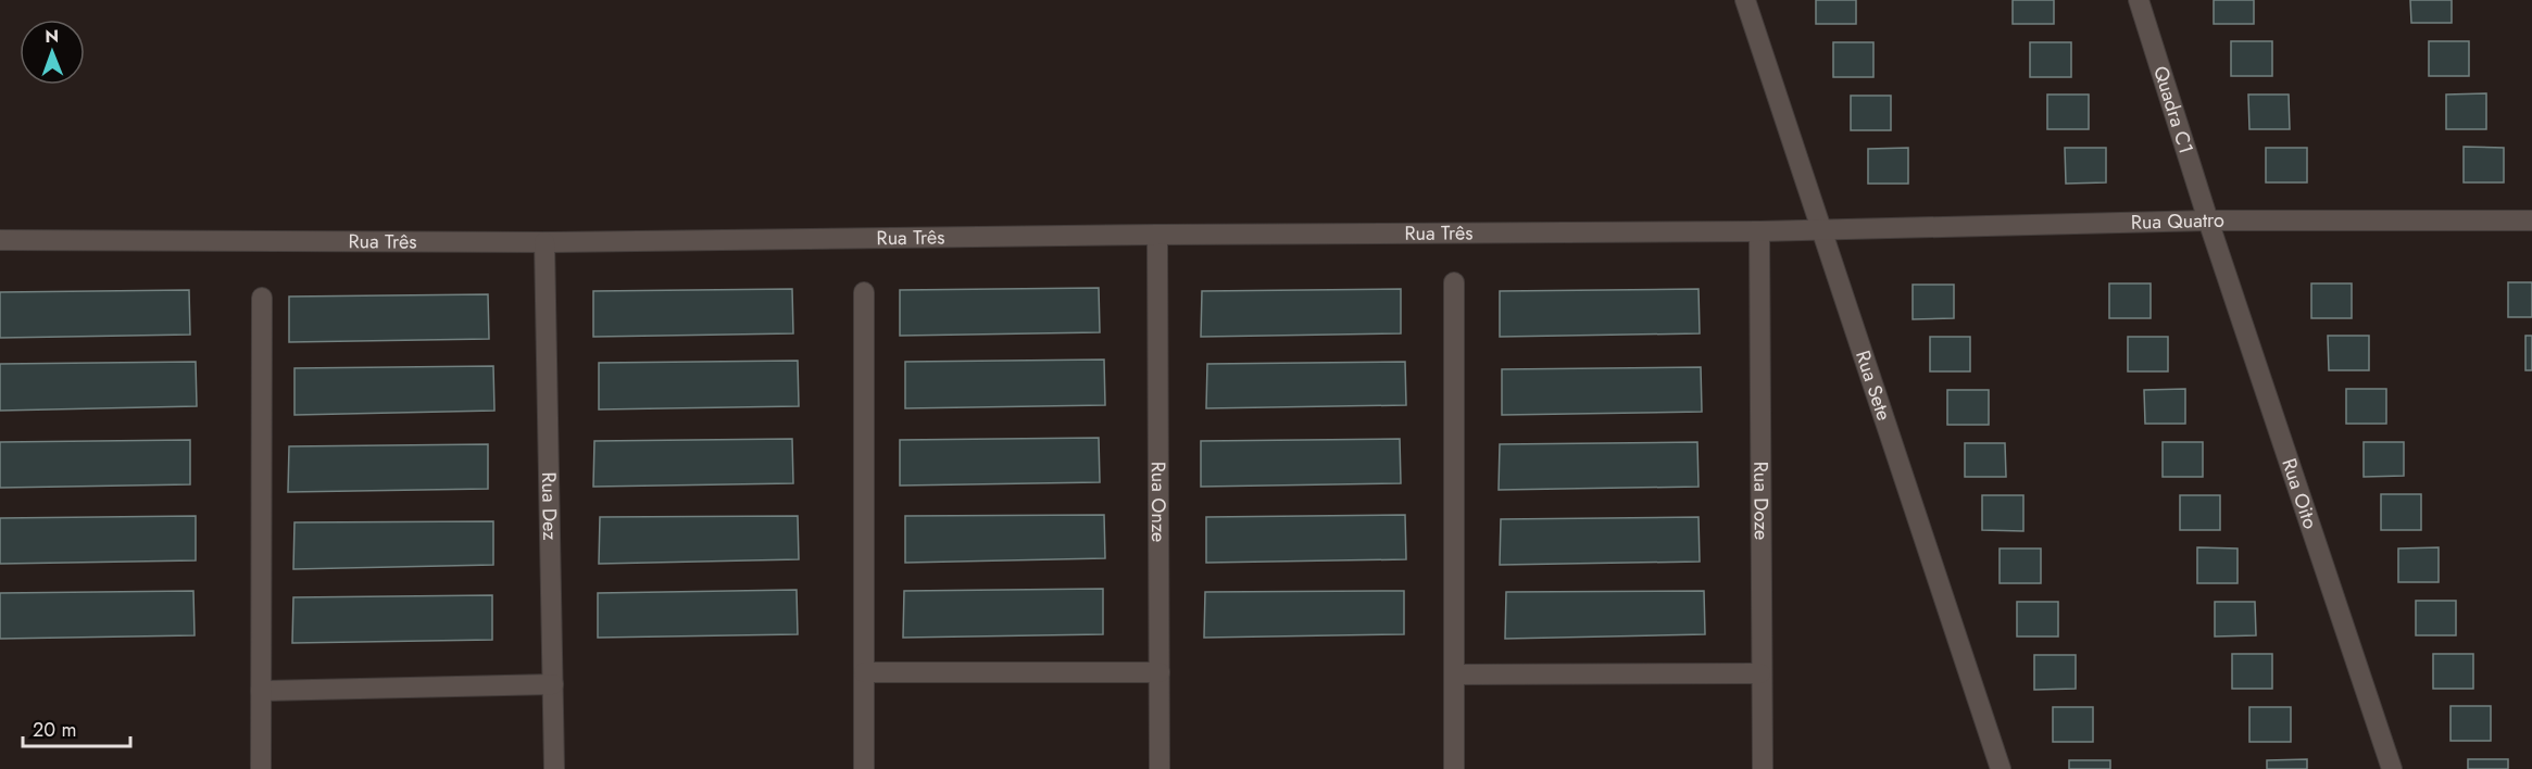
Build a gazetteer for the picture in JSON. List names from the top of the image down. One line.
{"streets":{"street":["Quadra C1","Rua Quatro","Rua Três","Rua Sete","Rua Oito","Rua Doze","Rua Onze","Rua Dez"]},"crossings":[["Quadra C1","Rua Quatro"],["Quadra C1","Rua Oito"],["Rua Quatro","Rua Três"],["Rua Quatro","Rua Sete"],["Rua Quatro","Rua Oito"],["Rua Três","Rua Sete"],["Rua Três","Rua Doze"],["Rua Três","Rua Onze"],["Rua Três","Rua Dez"]],"scale_bar":"20 m","north":"top"}
